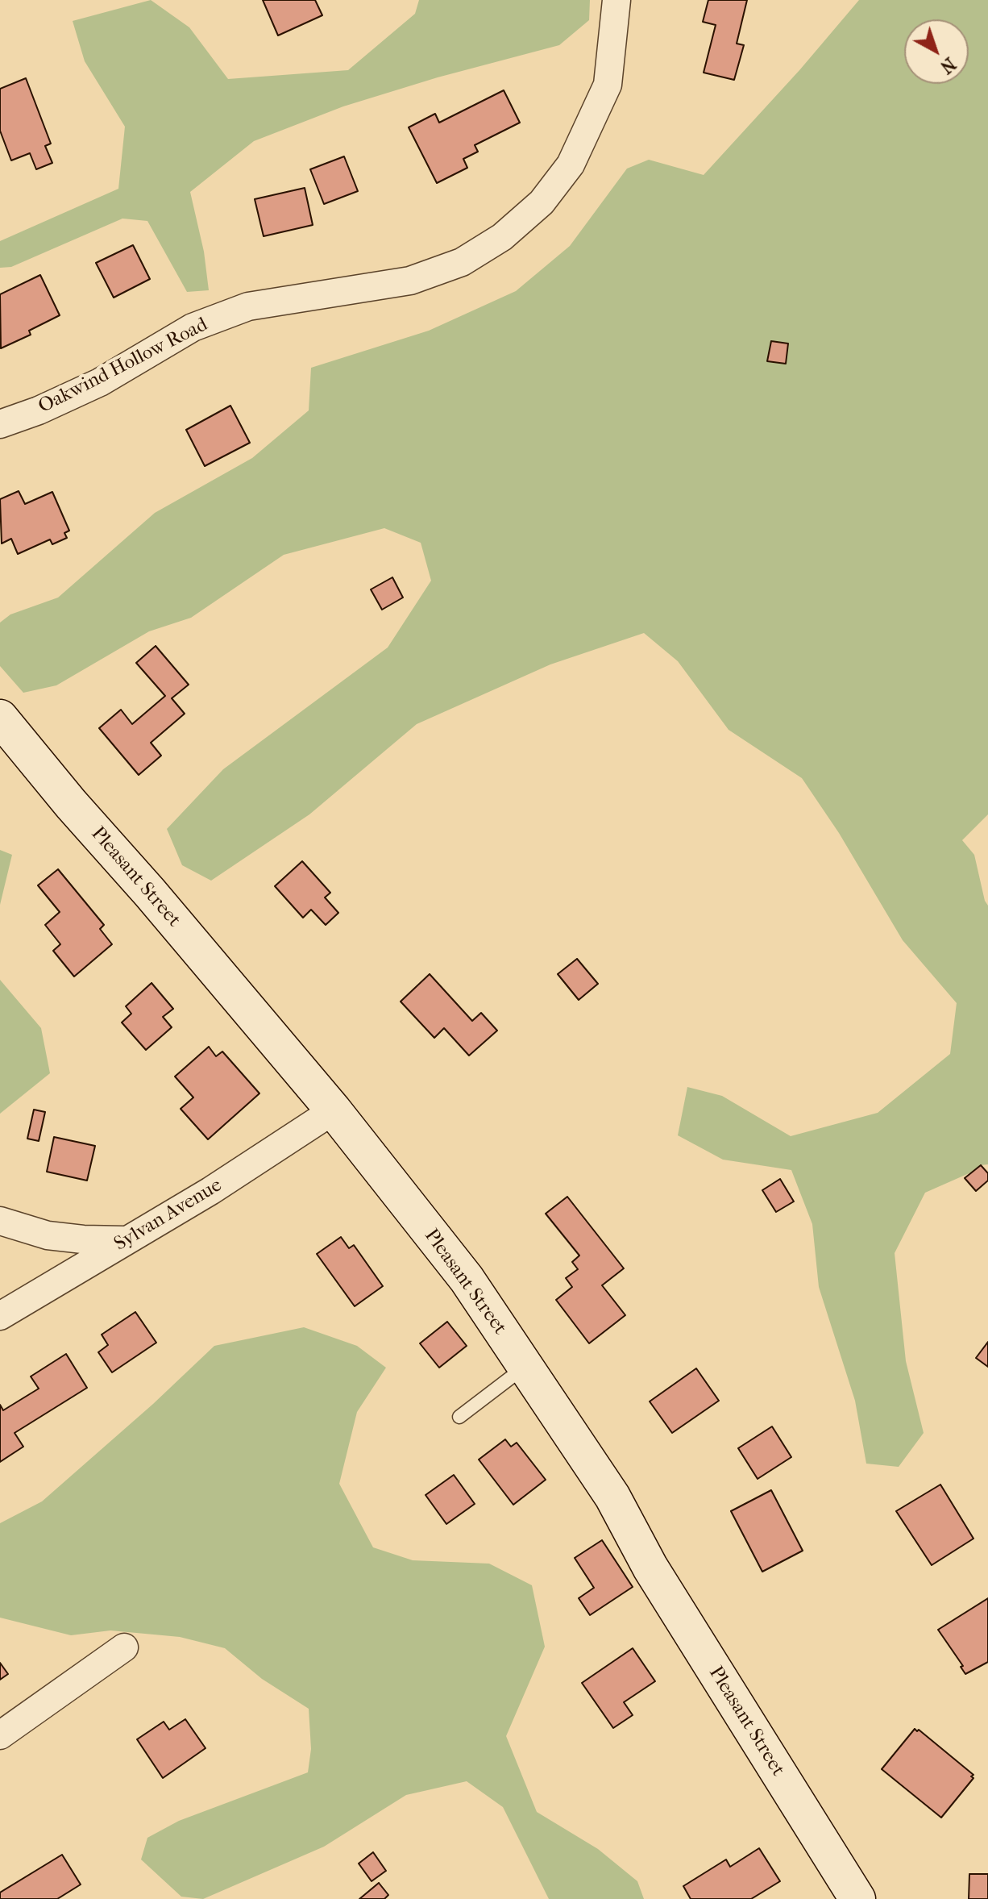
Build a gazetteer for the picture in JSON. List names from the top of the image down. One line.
{"streets":{"street":["Oakwind Hollow Road","Pleasant Street","Sylvan Avenue"]},"crossings":[["Pleasant Street","Sylvan Avenue"]],"north":"bottom right"}
